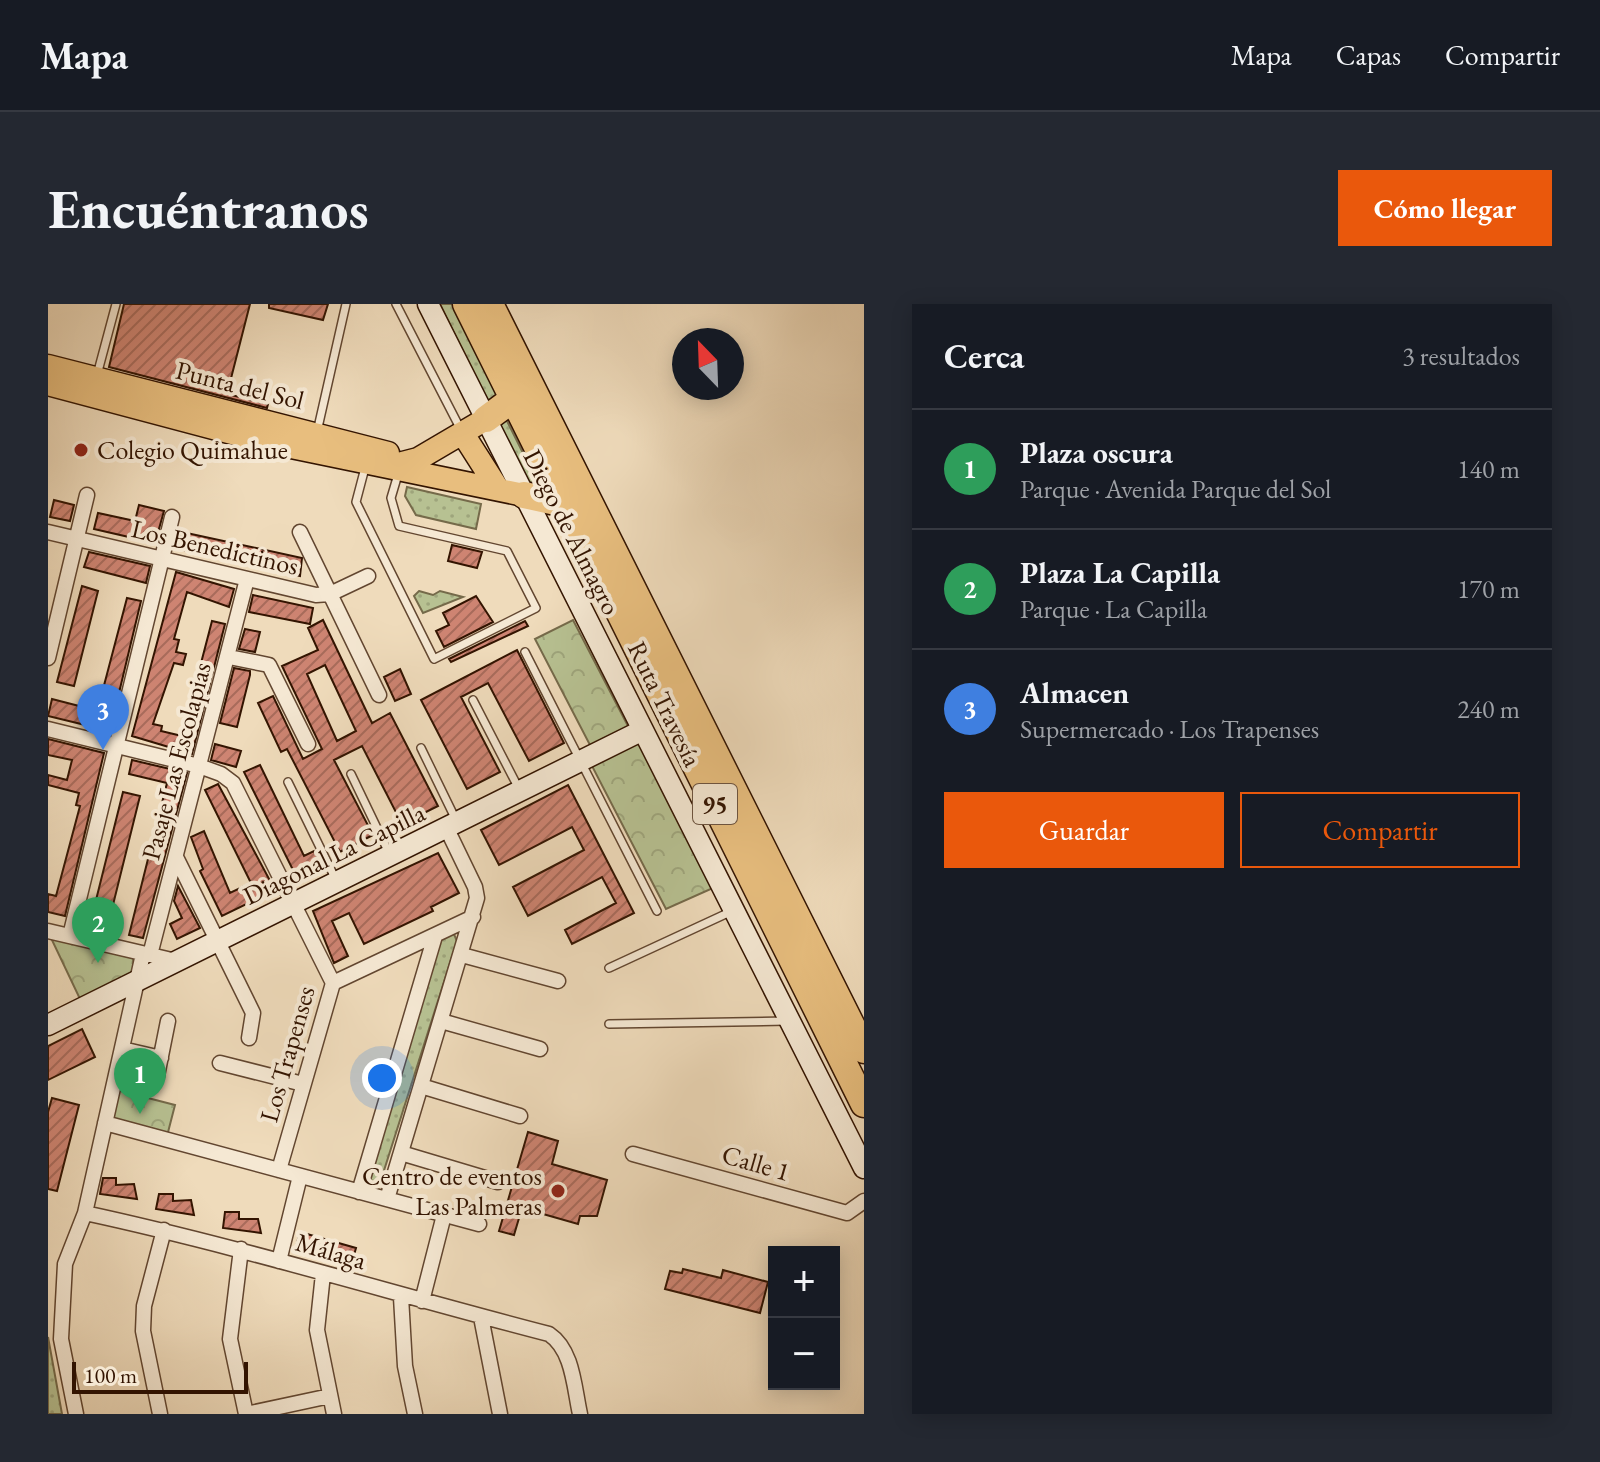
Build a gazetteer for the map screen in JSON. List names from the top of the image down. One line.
{"streets":{"highway":["Ruta Travesía","95"],"main road":["Punta del Sol","Diego de Almagro","Diagonal La Capilla"],"street":["Los Benedictinos","Pasaje Las Escolapias","Los Trapenses","Calle 1","Málaga"]},"crossings":[["Punta del Sol","Diego de Almagro"],["Diego de Almagro","Diagonal La Capilla"],["Los Benedictinos","Pasaje Las Escolapias"],["Pasaje Las Escolapias","Diagonal La Capilla"],["Pasaje Las Escolapias","Los Trapenses"],["Pasaje Las Escolapias","Málaga"],["Diagonal La Capilla","Los Trapenses"]],"places":["Colegio Quimahue","Centro de eventos Las Palmeras"],"scale_bar":"100 m","north":"top left","page":{"header":"Mapa","nav":["Mapa","Capas","Compartir"],"buttons":["Cómo llegar",["Guardar","Compartir"]],"title":"Encuéntranos","heading":["Cerca","3 resultados"],"list":[{"mark":"1","name":"Plaza oscura","note":"Parque · Avenida Parque del Sol","value":"140 m"},{"mark":"2","name":"Plaza La Capilla","note":"Parque · La Capilla","value":"170 m"},{"mark":"3","name":"Almacen","note":"Supermercado · Los Trapenses","value":"240 m"}],"pins":["3","2","1"],"map_buttons":["+","−"],"scale":"100 m"}}
